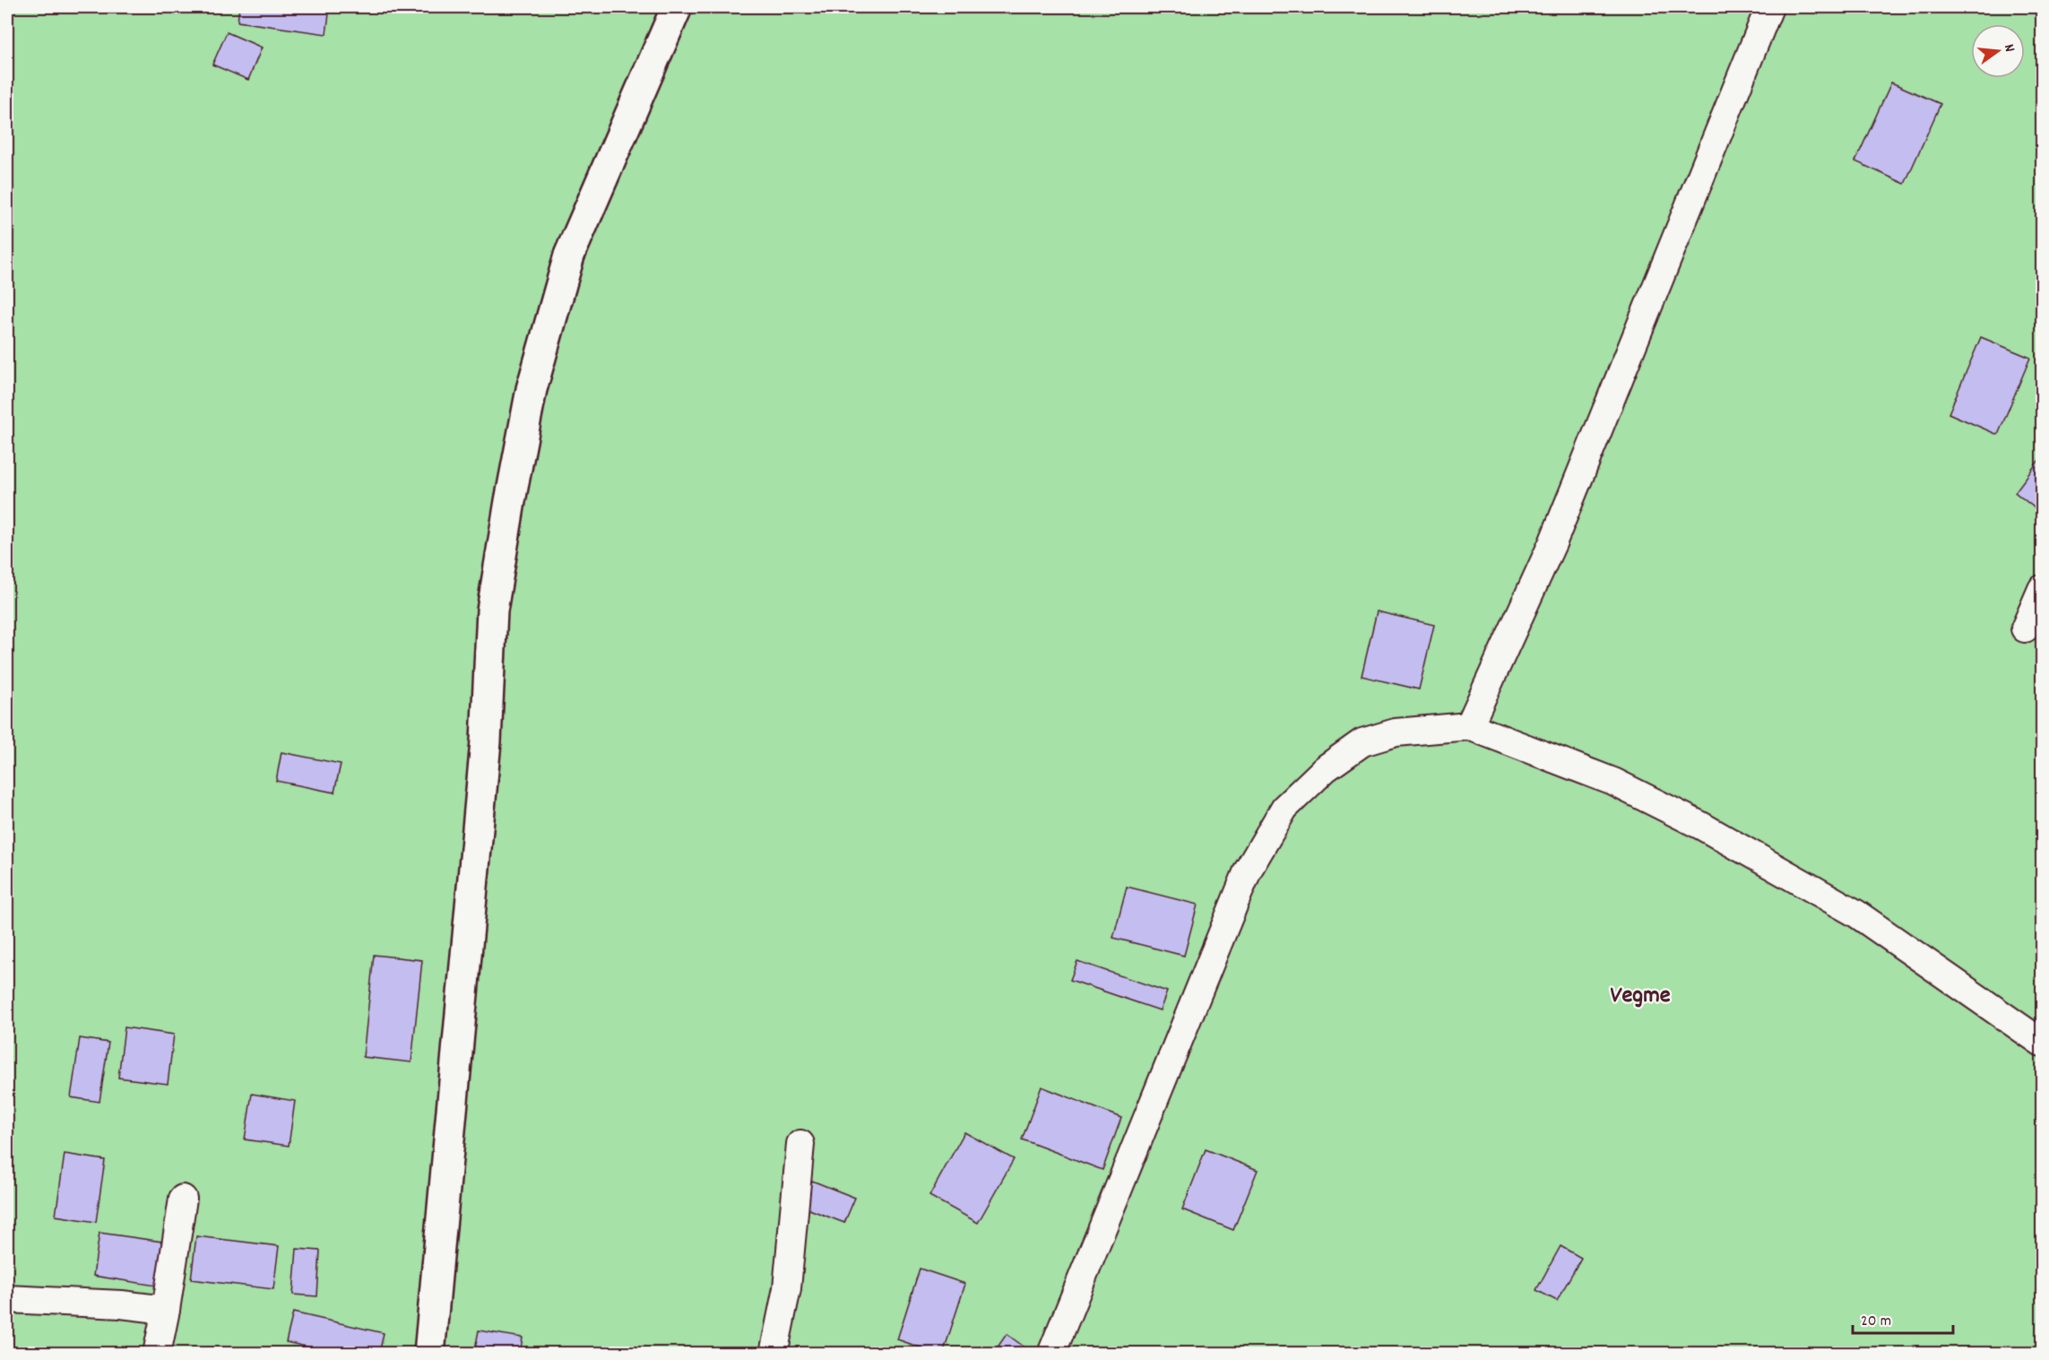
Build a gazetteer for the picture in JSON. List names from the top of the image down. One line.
{"districts":["Vegme"],"scale_bar":"20 m","north":"right"}
